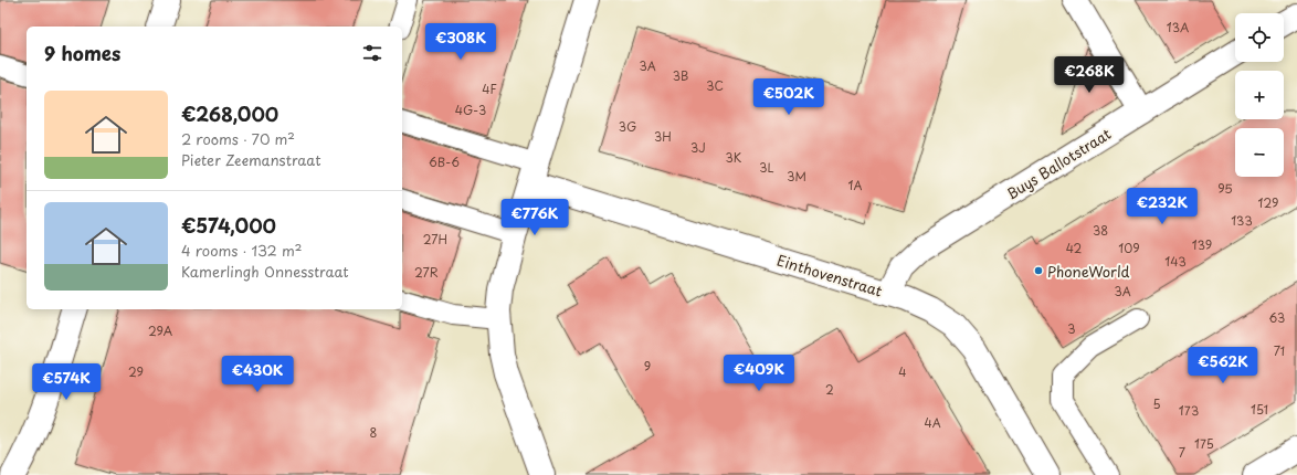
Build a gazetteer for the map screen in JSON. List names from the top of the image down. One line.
{"streets":{"street":["Buys Ballotstraat","Einthovenstraat"]},"crossings":[["Buys Ballotstraat","Einthovenstraat"]],"places":["PhoneWorld"],"house_numbers":["13A","3A","3B","3C","4F","4G-3","3G","3H","3J","3K","6B-6","3L","3M","1A","95","129","133","38","27H","139","42","109","143","27R","3A","63","3","29A","71","9","29","4","2","5","151","173","4A","8","175","7"],"page":{"map_buttons":["+","−"],"price":["€308K","€268K","€502K","€232K","€776K","€562K","€409K","€430K","€574K"],"heading":"9 homes","list":[{"name":"€268,000","note":"2 rooms · 70 m² · Pieter Zeemanstraat"},{"name":"€574,000","note":"4 rooms · 132 m² · Kamerlingh Onnesstraat"}]}}
